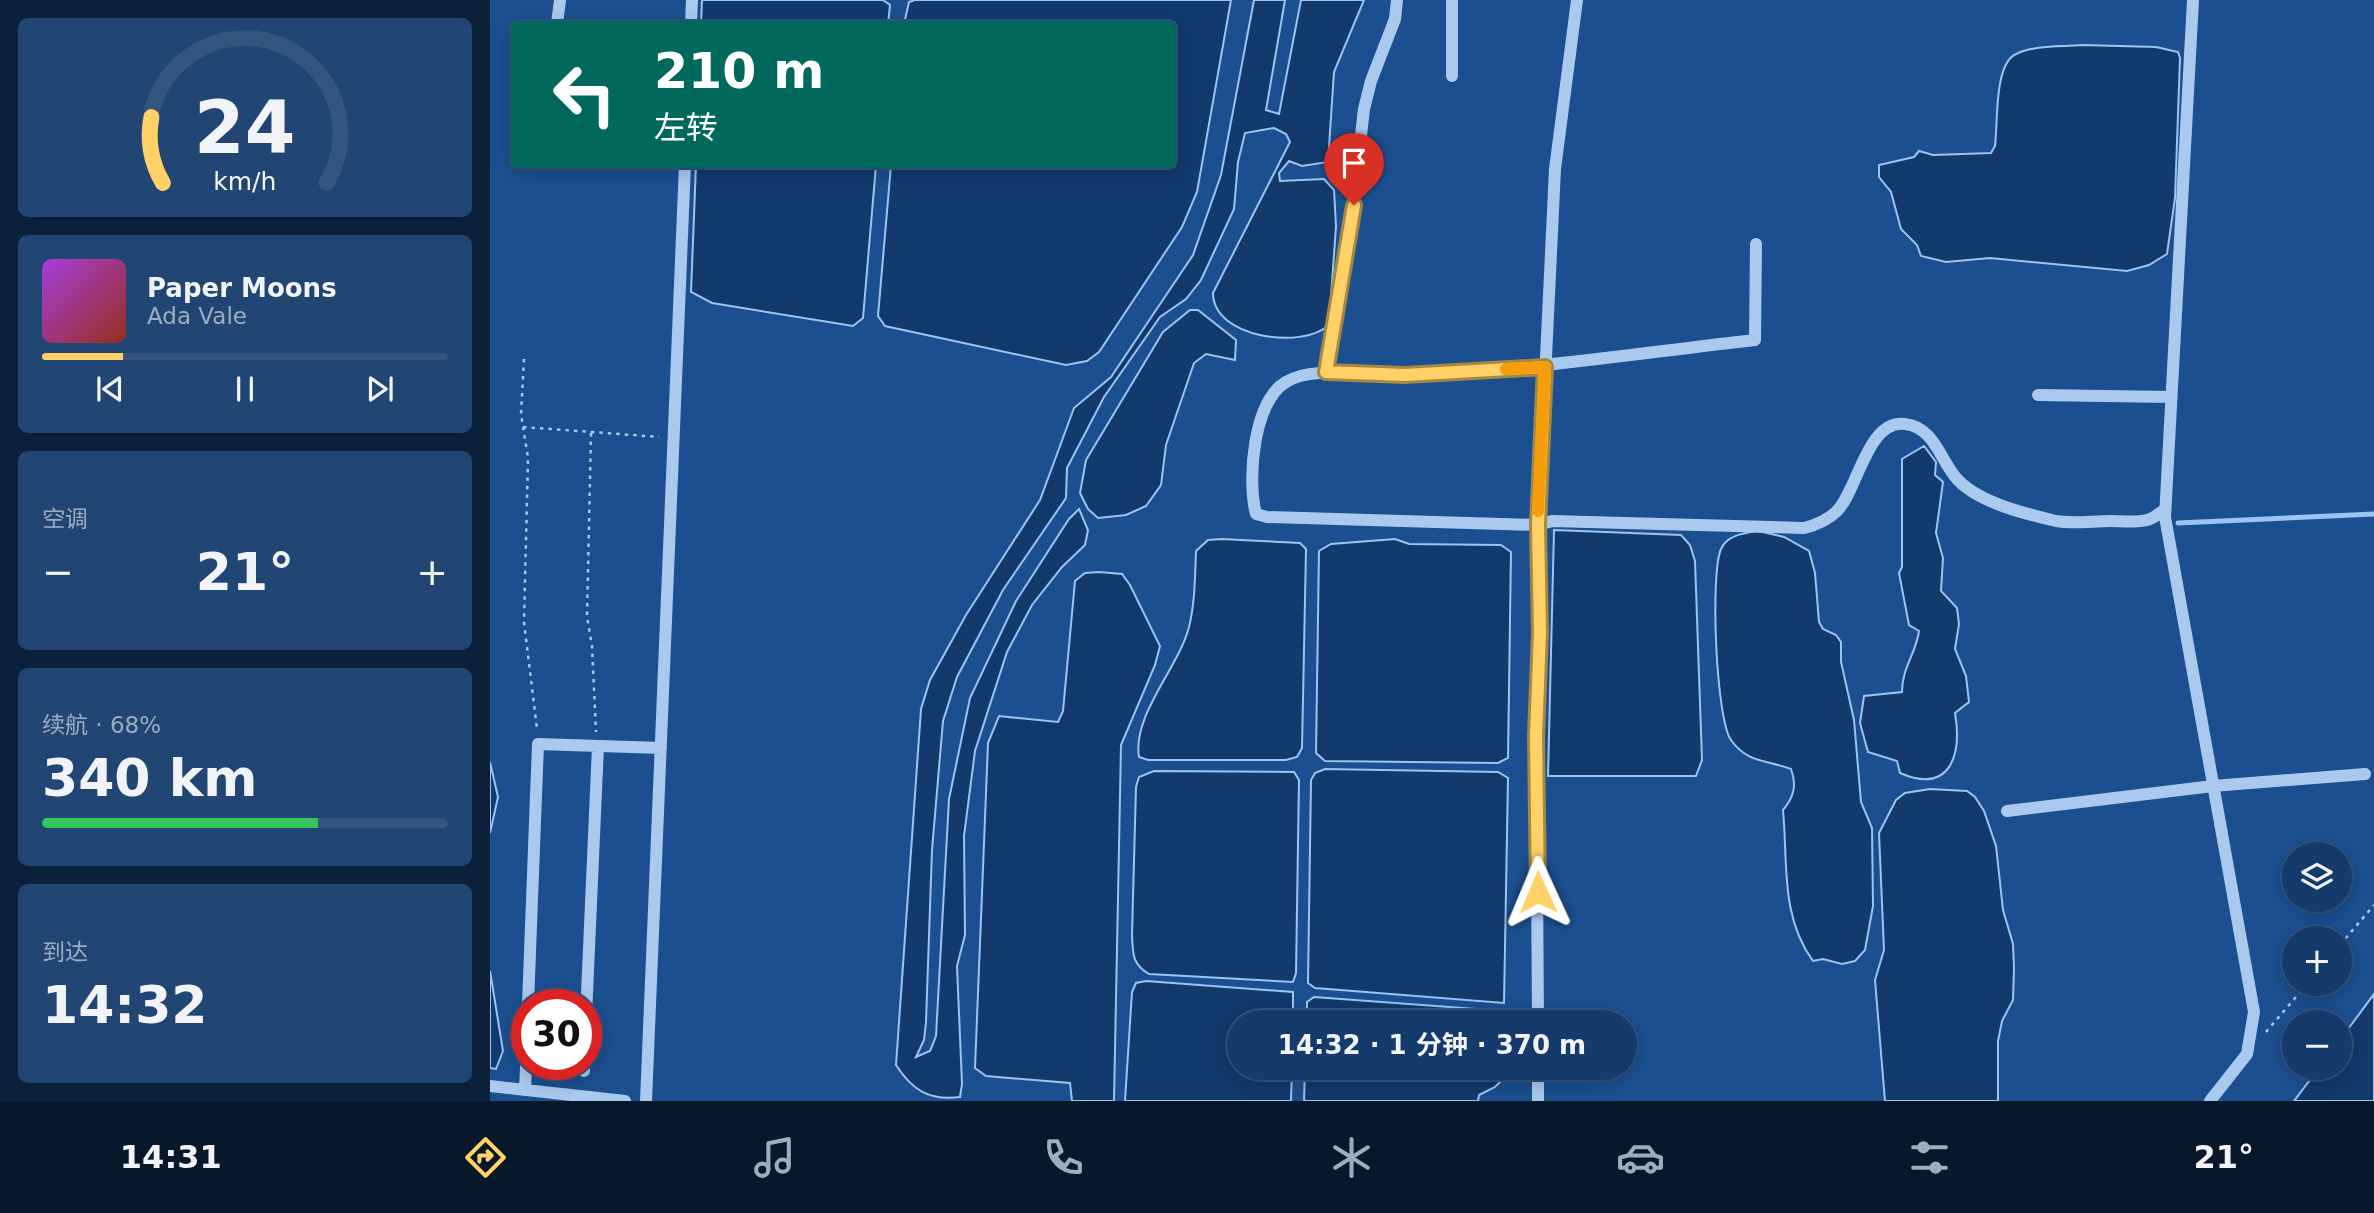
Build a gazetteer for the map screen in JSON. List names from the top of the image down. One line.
{"page":{"turn":["210 m","左转"],"song":["Paper Moons","Ada Vale"],"tile":["空调",["续航 · 68%","340 km"],["到达","14:32"]],"heat":["−","21°","+"],"map_buttons":["+","−"],"limit":"30","trip":"14:32 · 1 分钟 · 370 m","tabs":["14:31","21°"],"gauge":["24","km/h"]}}
